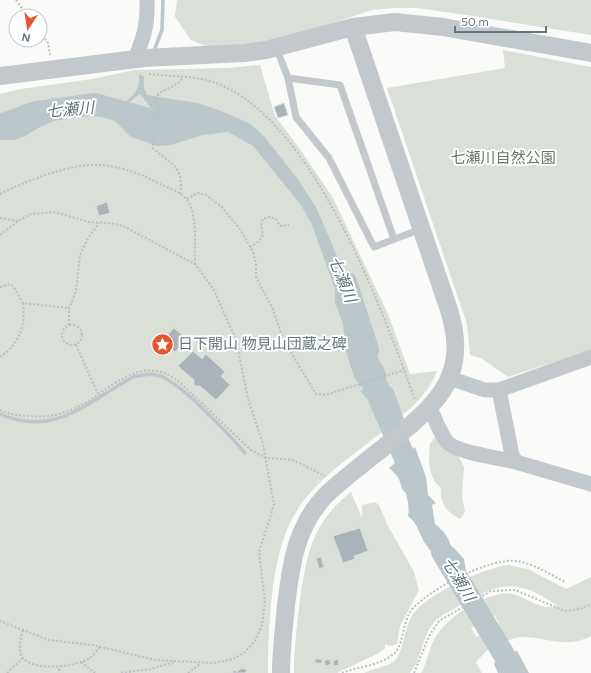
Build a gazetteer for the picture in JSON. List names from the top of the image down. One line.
{"water":["七瀬川"],"parks":["七瀬川自然公園"],"places":{"place":["日下開山 物見山団蔵之碑"]},"scale_bar":"50 m","north":"bottom"}
